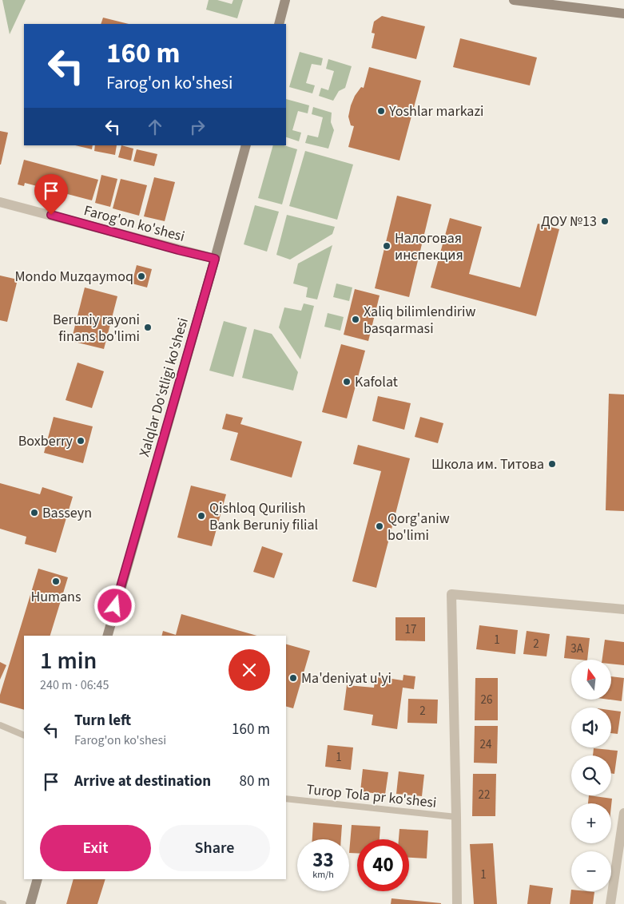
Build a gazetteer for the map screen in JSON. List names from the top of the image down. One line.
{"streets":{"street":["Farog'on ko'shesi","Xalqlar Do'stligi ko'shesi"],"lane":["Turop Tola pr ko'shesi"]},"crossings":[["Farog'on ko'shesi","Xalqlar Do'stligi ko'shesi"]],"places":["Yoshlar markazi","ДОУ №13","Налоговая инспекция","Mondo Muzqaymoq","Xaliq bilimlendiriw basqarmasi","Beruniy rayoni finans bo'limi","Kafolat","Boxberry","Школа им. Титова","Basseyn","Qishloq Qurilish Bank Beruniy filial","Qorg'aniw bo'limi","Humans","Ma'deniyat u'yi"],"house_numbers":["17","1","2","3A","26","2","24","1","22","1"],"north":"top","page":{"turn":["160 m","Farog'on ko'shesi"],"heading":["1 min","240 m · 06:45"],"map_buttons":["+","−"],"list":[{"name":"Turn left","note":"Farog'on ko'shesi","value":"160 m"},{"name":"Arrive at destination","value":"80 m"}],"buttons":["Exit","Share"],"speed":"33 km/h","limit":"40"}}
